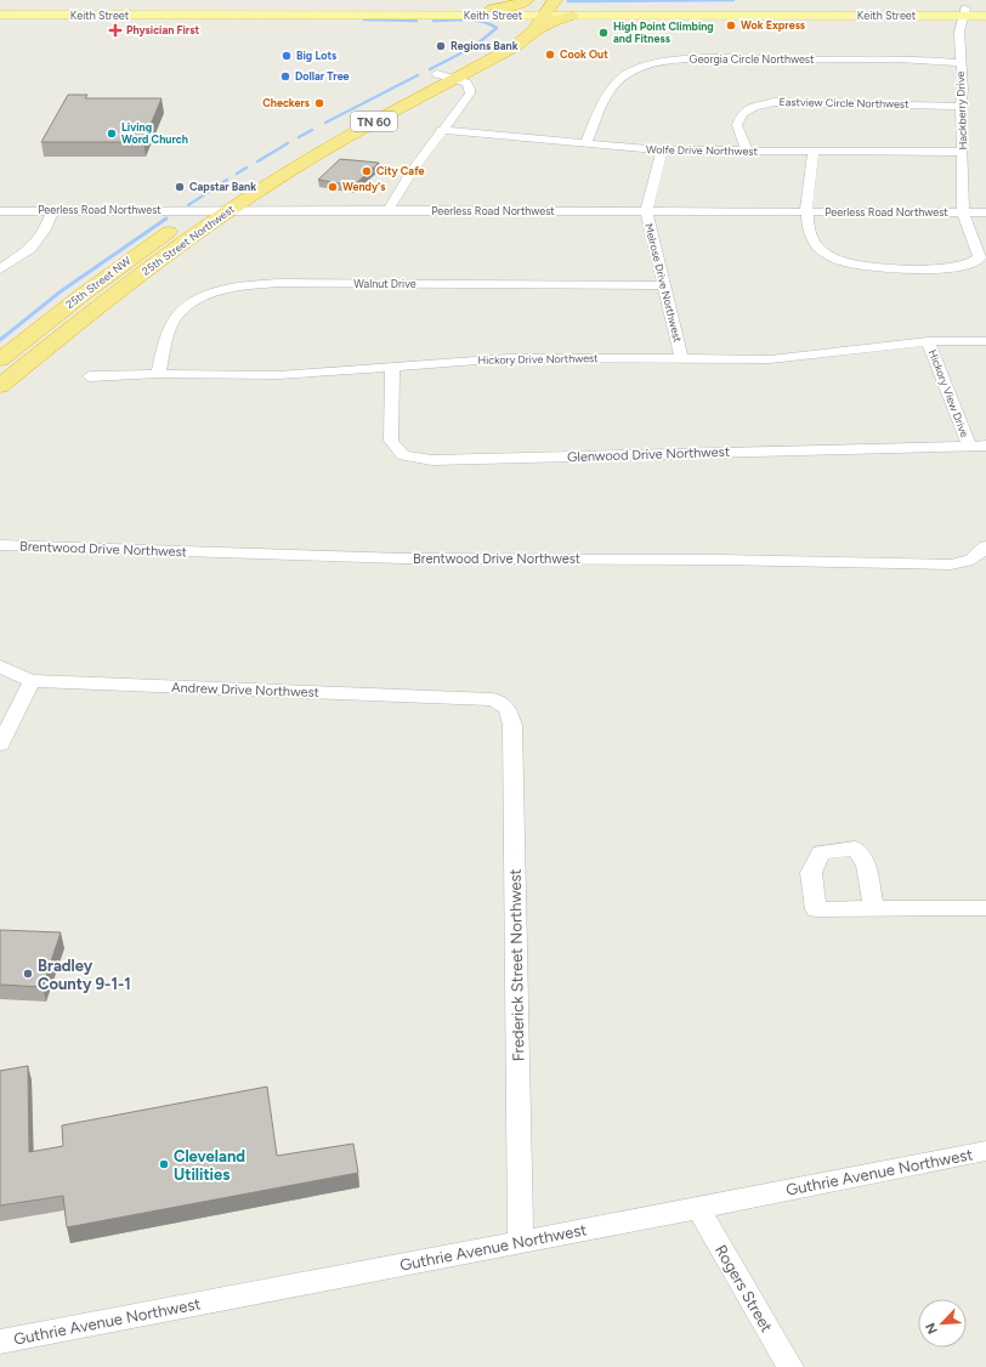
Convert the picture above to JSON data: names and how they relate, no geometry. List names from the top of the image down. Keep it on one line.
{"streets":{"highway":["TN 60","25th Street Northwest","25th Street NW"],"main road":["Keith Street"],"street":["Georgia Circle Northwest","Eastview Circle Northwest","Hackberry Drive","Wolfe Drive Northwest","Peerless Road Northwest","Melrose Drive Northwest","Walnut Drive","Hickory Drive Northwest","Hickory View Drive","Glenwood Drive Northwest","Brentwood Drive Northwest","Andrew Drive Northwest","Frederick Street Northwest","Guthrie Avenue Northwest","Rogers Street"]},"crossings":[["Keith Street","Hackberry Drive"],["Keith Street","25th Street Northwest"],["Georgia Circle Northwest","Hackberry Drive"],["Georgia Circle Northwest","Wolfe Drive Northwest"],["Eastview Circle Northwest","Hackberry Drive"],["Eastview Circle Northwest","Wolfe Drive Northwest"],["Hackberry Drive","Wolfe Drive Northwest"],["Hackberry Drive","Peerless Road Northwest"],["Wolfe Drive Northwest","Melrose Drive Northwest"],["Peerless Road Northwest","25th Street Northwest"],["Peerless Road Northwest","25th Street NW"],["Peerless Road Northwest","Melrose Drive Northwest"],["25th Street Northwest","25th Street NW"],["Melrose Drive Northwest","Walnut Drive"],["Melrose Drive Northwest","Hickory Drive Northwest"],["Walnut Drive","Hickory Drive Northwest"],["Hickory Drive Northwest","Hickory View Drive"],["Hickory Drive Northwest","Glenwood Drive Northwest"],["Hickory View Drive","Glenwood Drive Northwest"],["Andrew Drive Northwest","Frederick Street Northwest"],["Frederick Street Northwest","Guthrie Avenue Northwest"],["Guthrie Avenue Northwest","Rogers Street"]],"places":{"other":["Wok Express","High Point Climbing and Fitness","Regions Bank","Cook Out","Big Lots","Dollar Tree","Checkers","Living Word Church","City Cafe","Capstar Bank","Wendy's","Bradley County 9-1-1","Cleveland Utilities"],"health":["Physician First"]},"north":"bottom left"}
